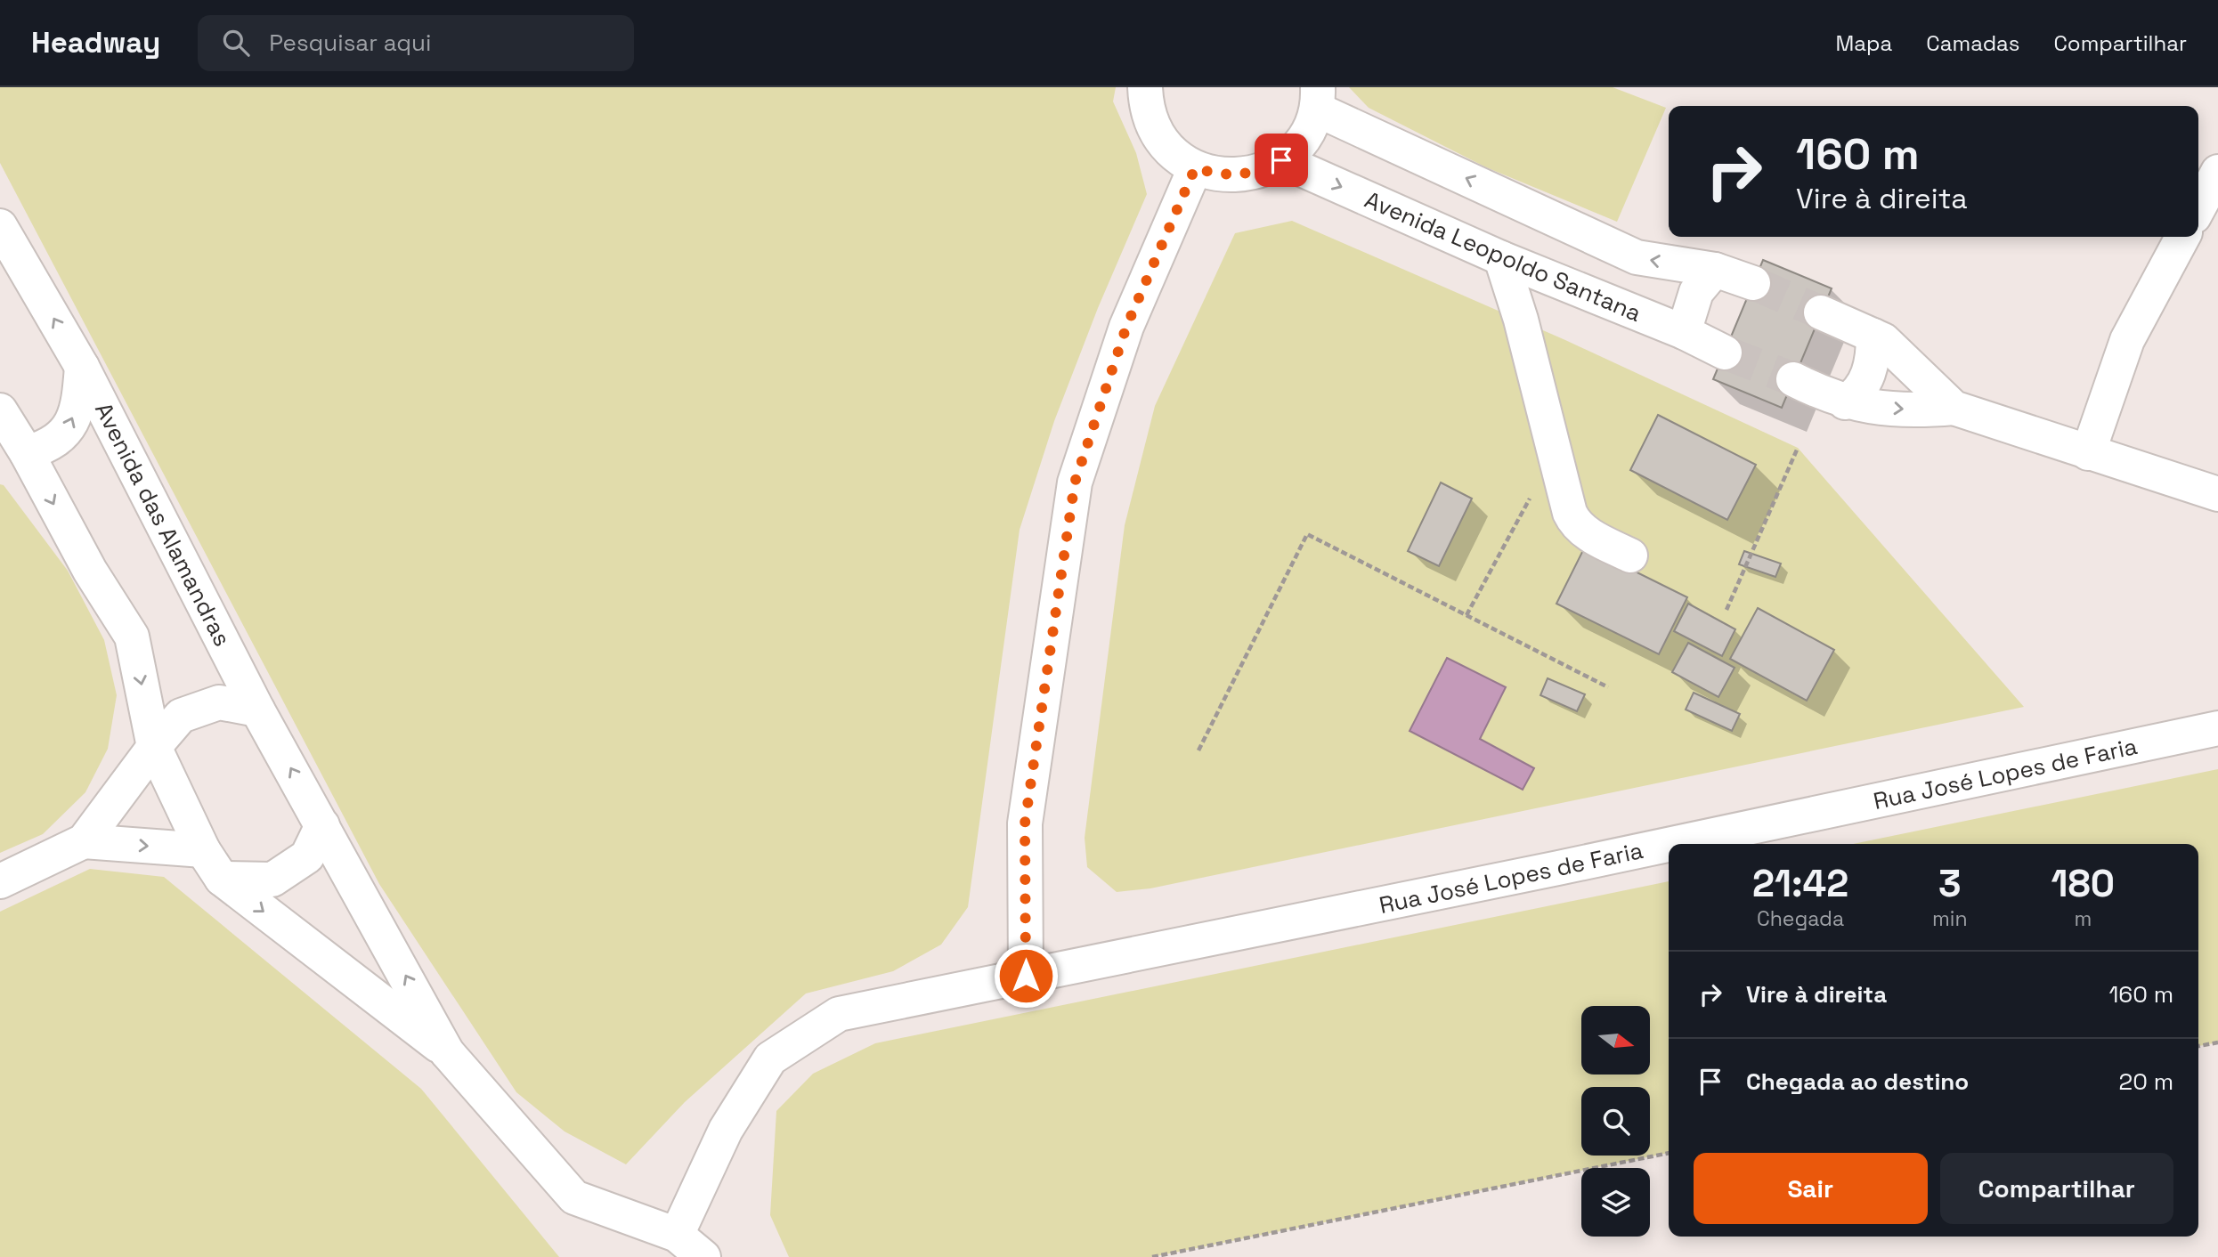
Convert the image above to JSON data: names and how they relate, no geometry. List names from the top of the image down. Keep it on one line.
{"streets":{"street":["Avenida Leopoldo Santana","Avenida das Alamandras","Rua José Lopes de Faria"]},"north":"right","page":{"header":"Headway","search":"Pesquisar aqui","nav":["Mapa","Camadas","Compartilhar"],"turn":["160 m","Vire à direita"],"eta":["21:42","Chegada","3","min","180","m"],"list":[{"name":"Vire à direita","value":"160 m"},{"name":"Chegada ao destino","value":"20 m"}],"buttons":["Sair","Compartilhar"]}}
